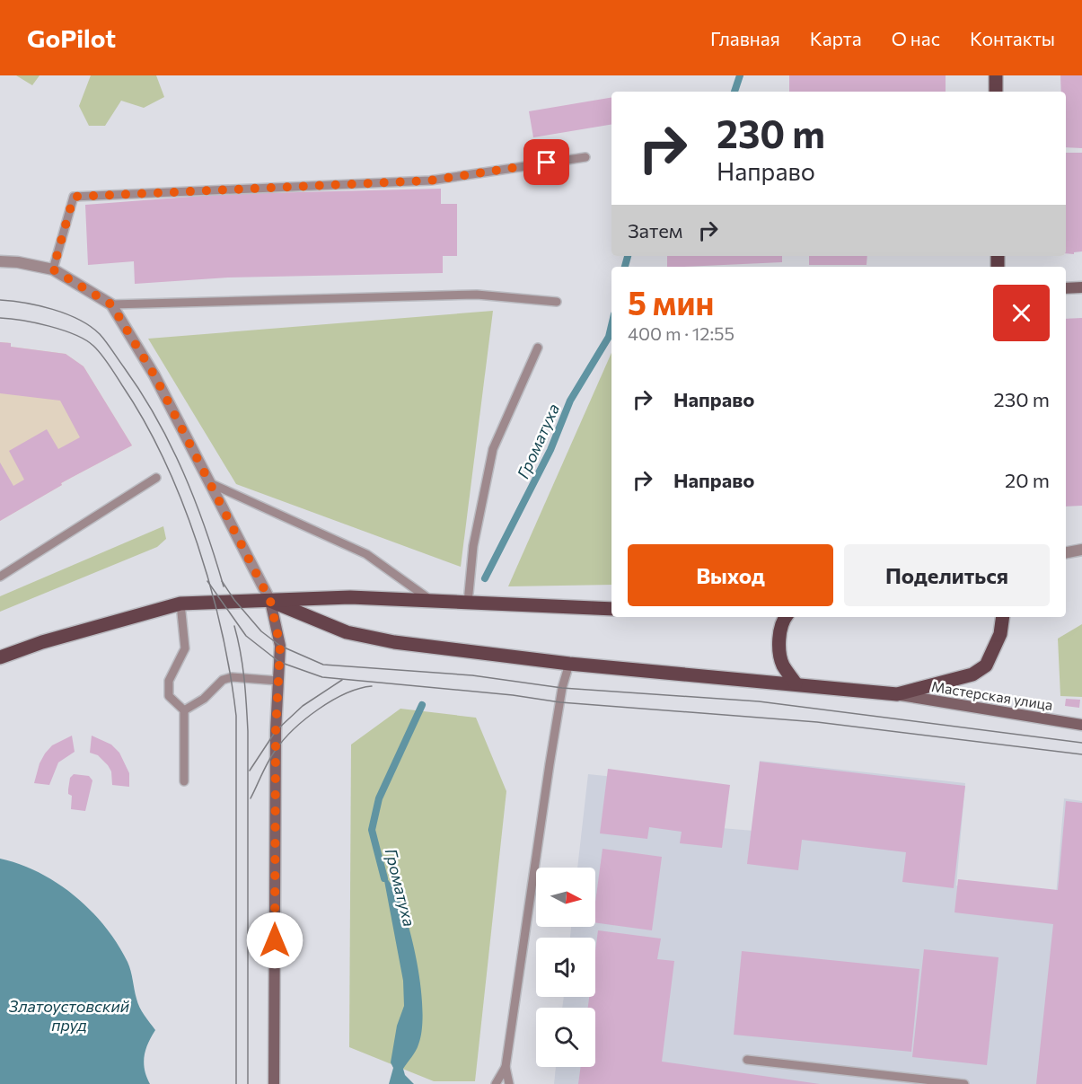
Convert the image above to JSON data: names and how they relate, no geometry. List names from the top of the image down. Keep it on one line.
{"streets":{"main road":["Мастерская улица"]},"water":["Громатуха","Златоустовский пруд"],"north":"right","page":{"header":"GoPilot","nav":["Главная","Карта","О нас","Контакты"],"turn":["230 m","Направо"],"then":"Затем","heading":["5 мин","400 m · 12:55"],"list":[{"name":"Направо","value":"230 m"},{"name":"Направо","value":"20 m"}],"buttons":["Выход","Поделиться"]}}
